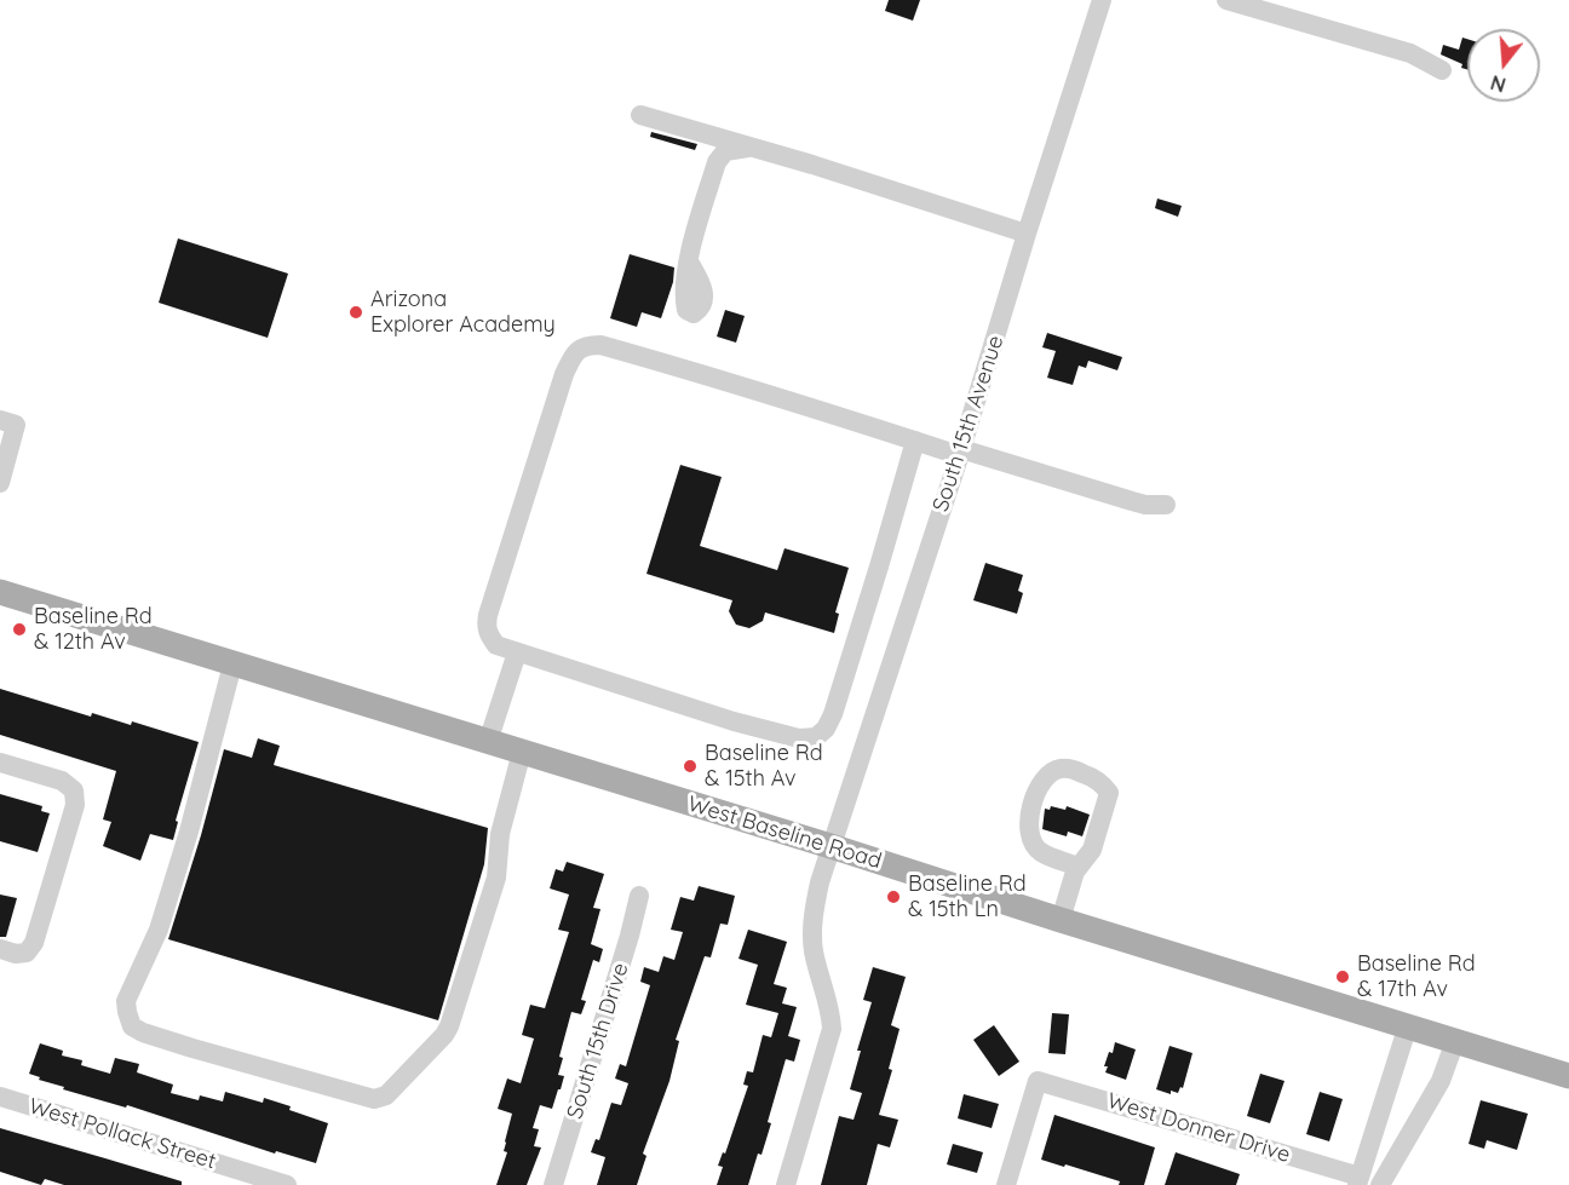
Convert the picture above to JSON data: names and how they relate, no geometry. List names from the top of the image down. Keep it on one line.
{"streets":{"main road":["West Baseline Road"],"street":["South 15th Avenue","South 15th Drive","West Donner Drive","West Pollack Street"]},"crossings":[["South 15th Avenue","West Baseline Road"]],"places":["Arizona Explorer Academy","Baseline Rd & 12th Av","Baseline Rd & 15th Av","Baseline Rd & 15th Ln","Baseline Rd & 17th Av"],"north":"bottom"}
